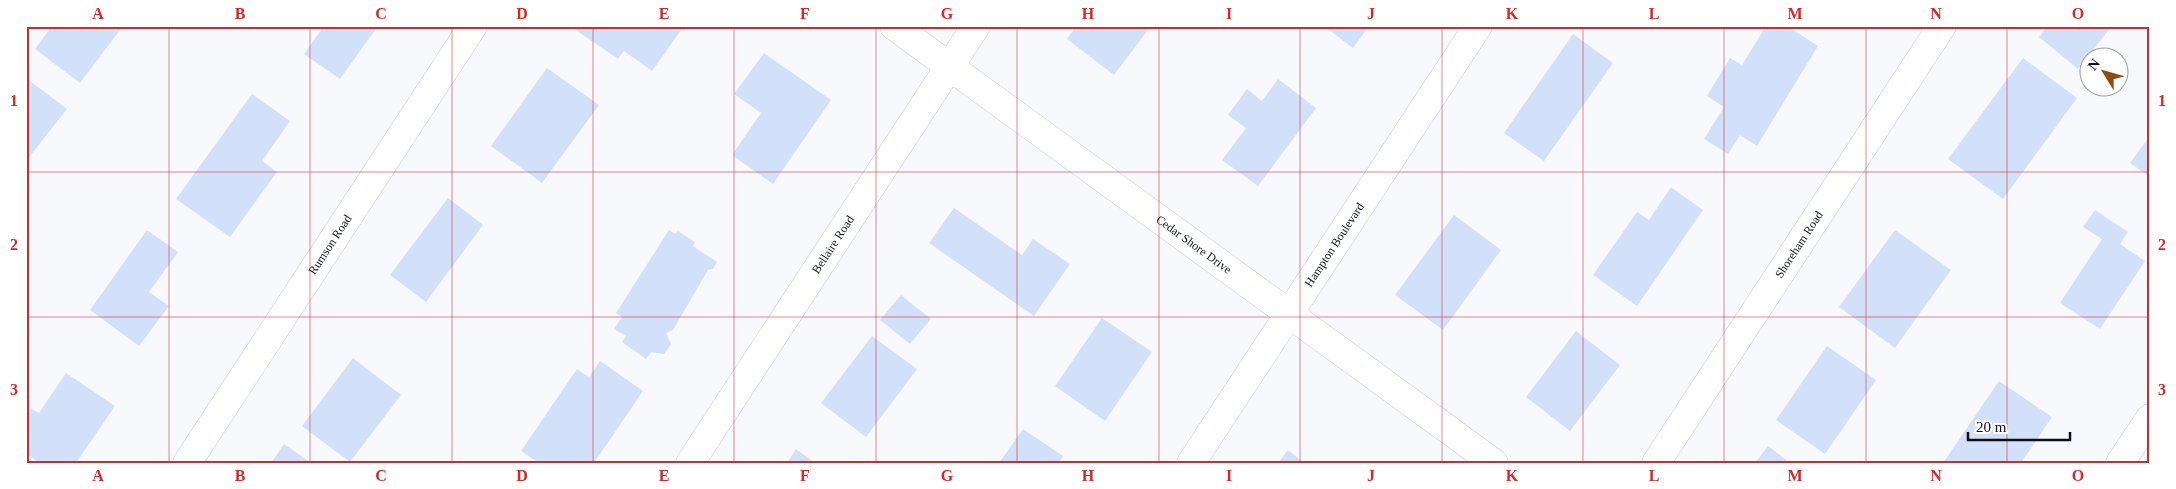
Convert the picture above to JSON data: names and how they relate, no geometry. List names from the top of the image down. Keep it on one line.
{"streets":{"street":["Rumson Road","Shoreham Road","Bellaire Road","Cedar Shore Drive","Hampton Boulevard"]},"crossings":[["Bellaire Road","Cedar Shore Drive"],["Cedar Shore Drive","Hampton Boulevard"]],"scale_bar":"20 m","north":"top left","grid":{"columns":["A","B","C","D","E","F","G","H","I","J","K","L","M","N","O"],"rows":["1","2","3"]}}
